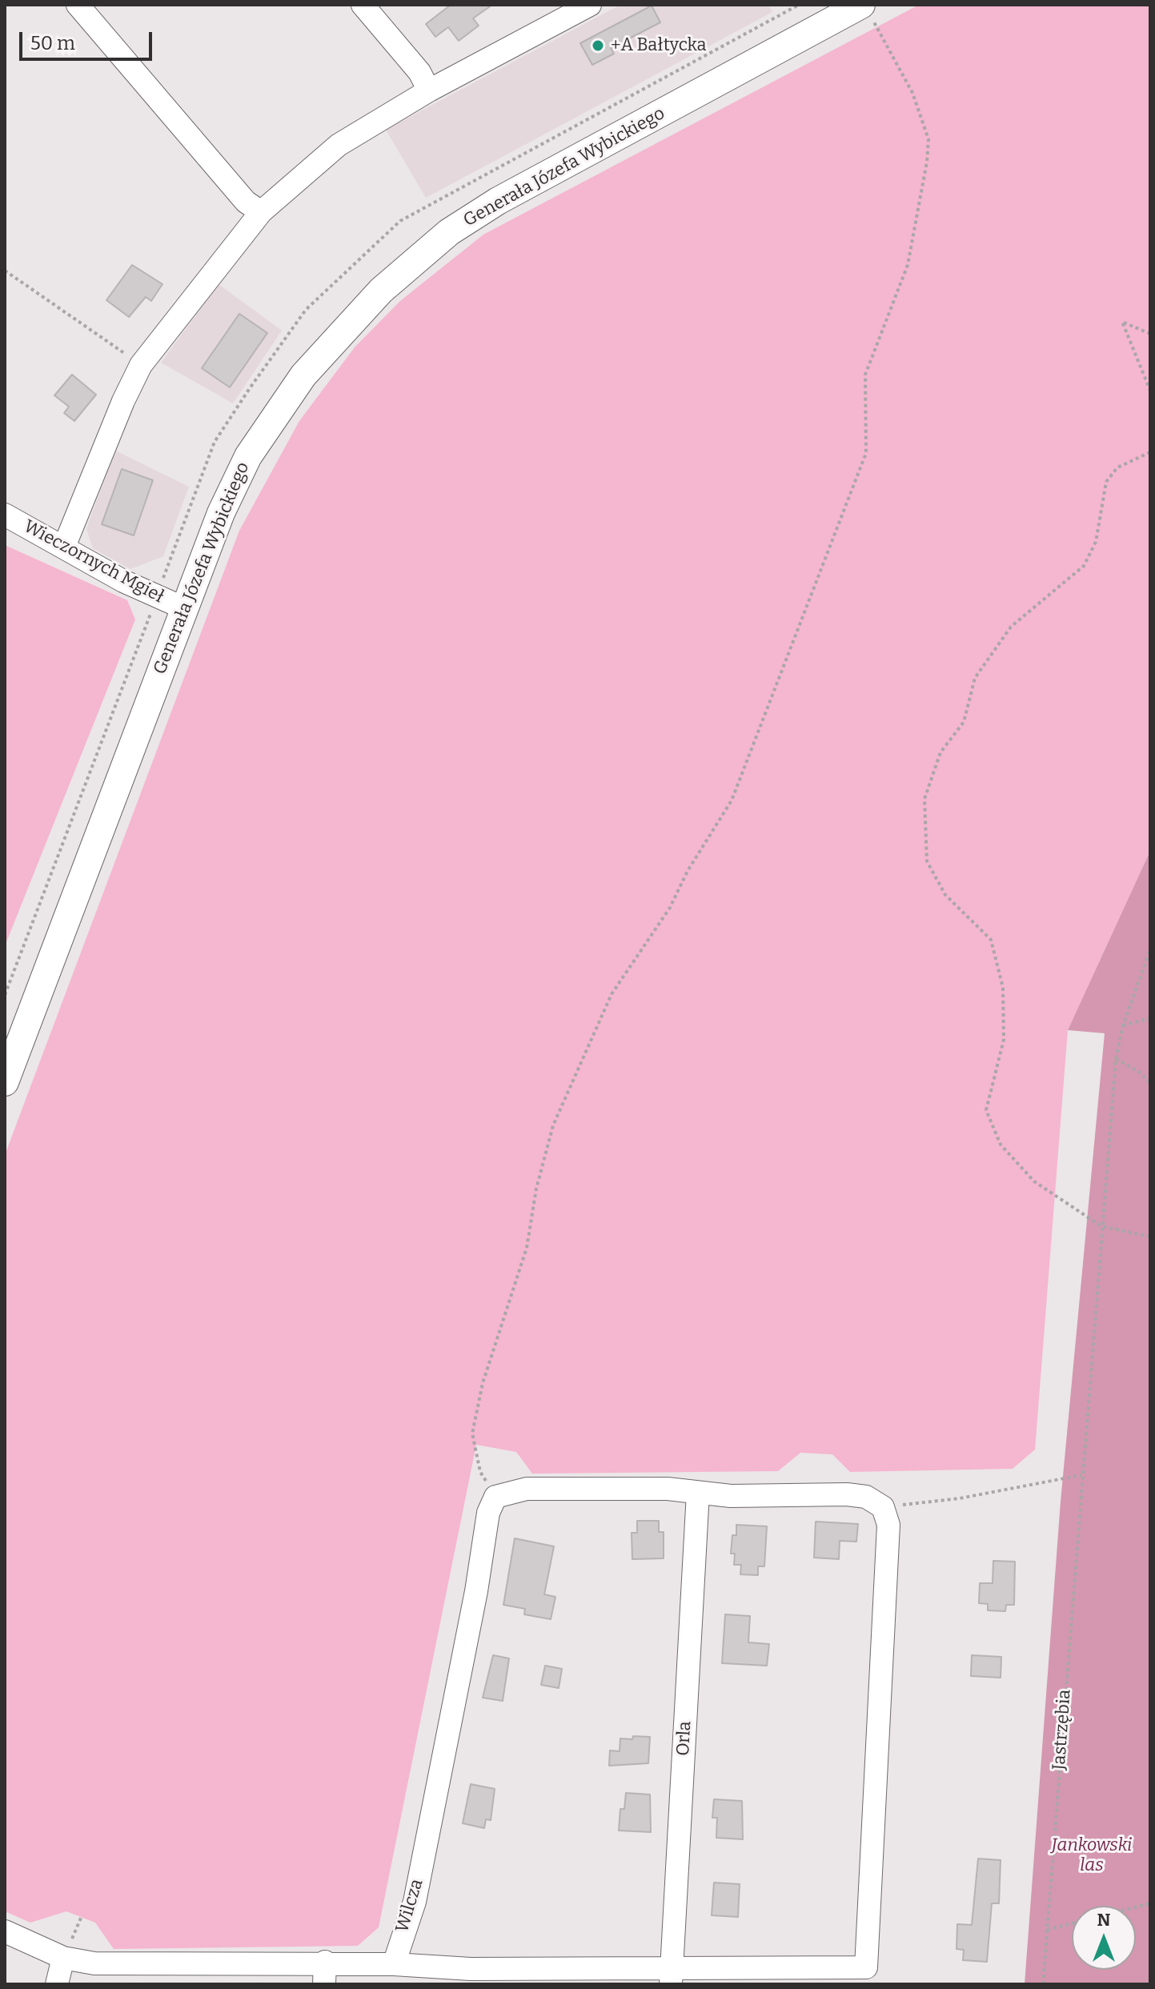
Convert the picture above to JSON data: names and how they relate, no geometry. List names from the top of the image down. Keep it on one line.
{"streets":{"main road":["Generała Józefa Wybickiego"],"street":["Wieczornych Mgieł","Orla","Wilcza"],"path":["Jastrzębia"]},"crossings":[["Generała Józefa Wybickiego","Wieczornych Mgieł"]],"parks":["Jankowski las"],"places":["+A Bałtycka"],"scale_bar":"50 m","north":"top"}
